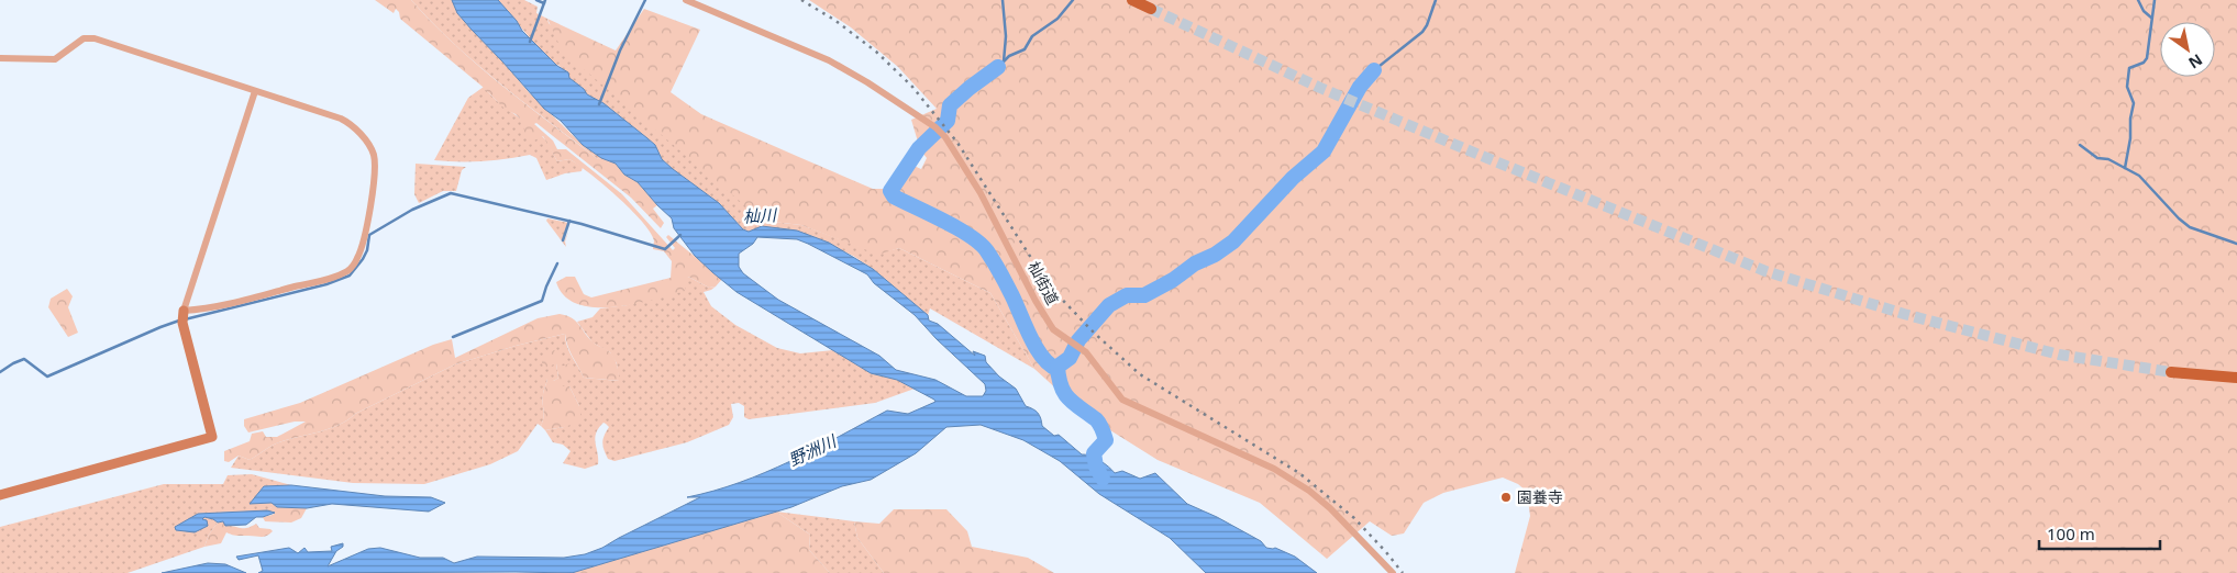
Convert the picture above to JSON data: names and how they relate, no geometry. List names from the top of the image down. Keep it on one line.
{"streets":{"street":["杣街道"]},"water":["杣川","野洲川"],"places":["園養寺"],"scale_bar":"100 m","north":"bottom right"}
